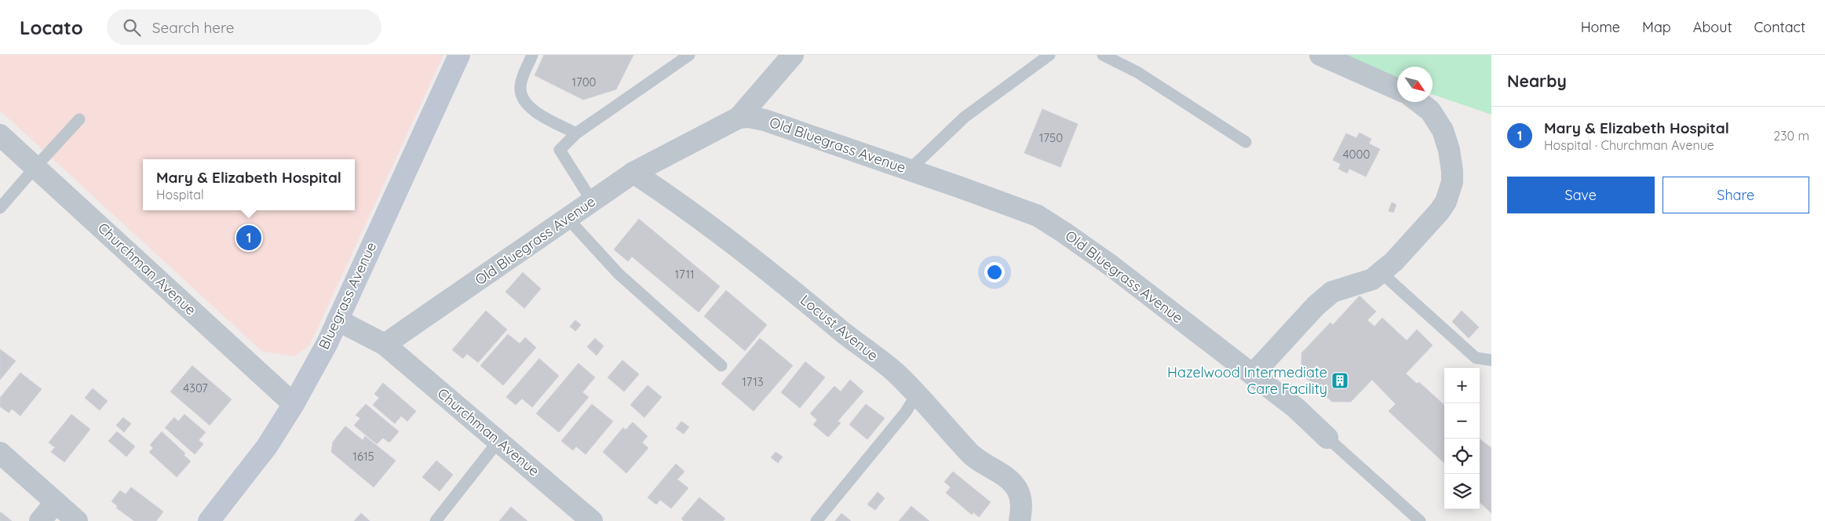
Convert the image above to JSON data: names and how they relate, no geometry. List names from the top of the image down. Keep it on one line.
{"streets":{"street":["Old Bluegrass Avenue","Churchman Avenue","Bluegrass Avenue","Locust Avenue"]},"crossings":[["Old Bluegrass Avenue","Churchman Avenue"],["Old Bluegrass Avenue","Locust Avenue"],["Churchman Avenue","Bluegrass Avenue"]],"places":{"building":["Hazelwood Intermediate Care Facility"]},"house_numbers":["1700","1750","4000","1711","1713","4307","1615"],"north":"bottom right","page":{"header":"Locato","search":"Search here","nav":["Home","Map","About","Contact"],"heading":"Nearby","list":[{"mark":"1","name":"Mary & Elizabeth Hospital","note":"Hospital · Churchman Avenue","value":"230 m"}],"popup":["Mary & Elizabeth Hospital","Hospital"],"buttons":["Save","Share"],"pins":"1","map_buttons":["+","−"]}}
